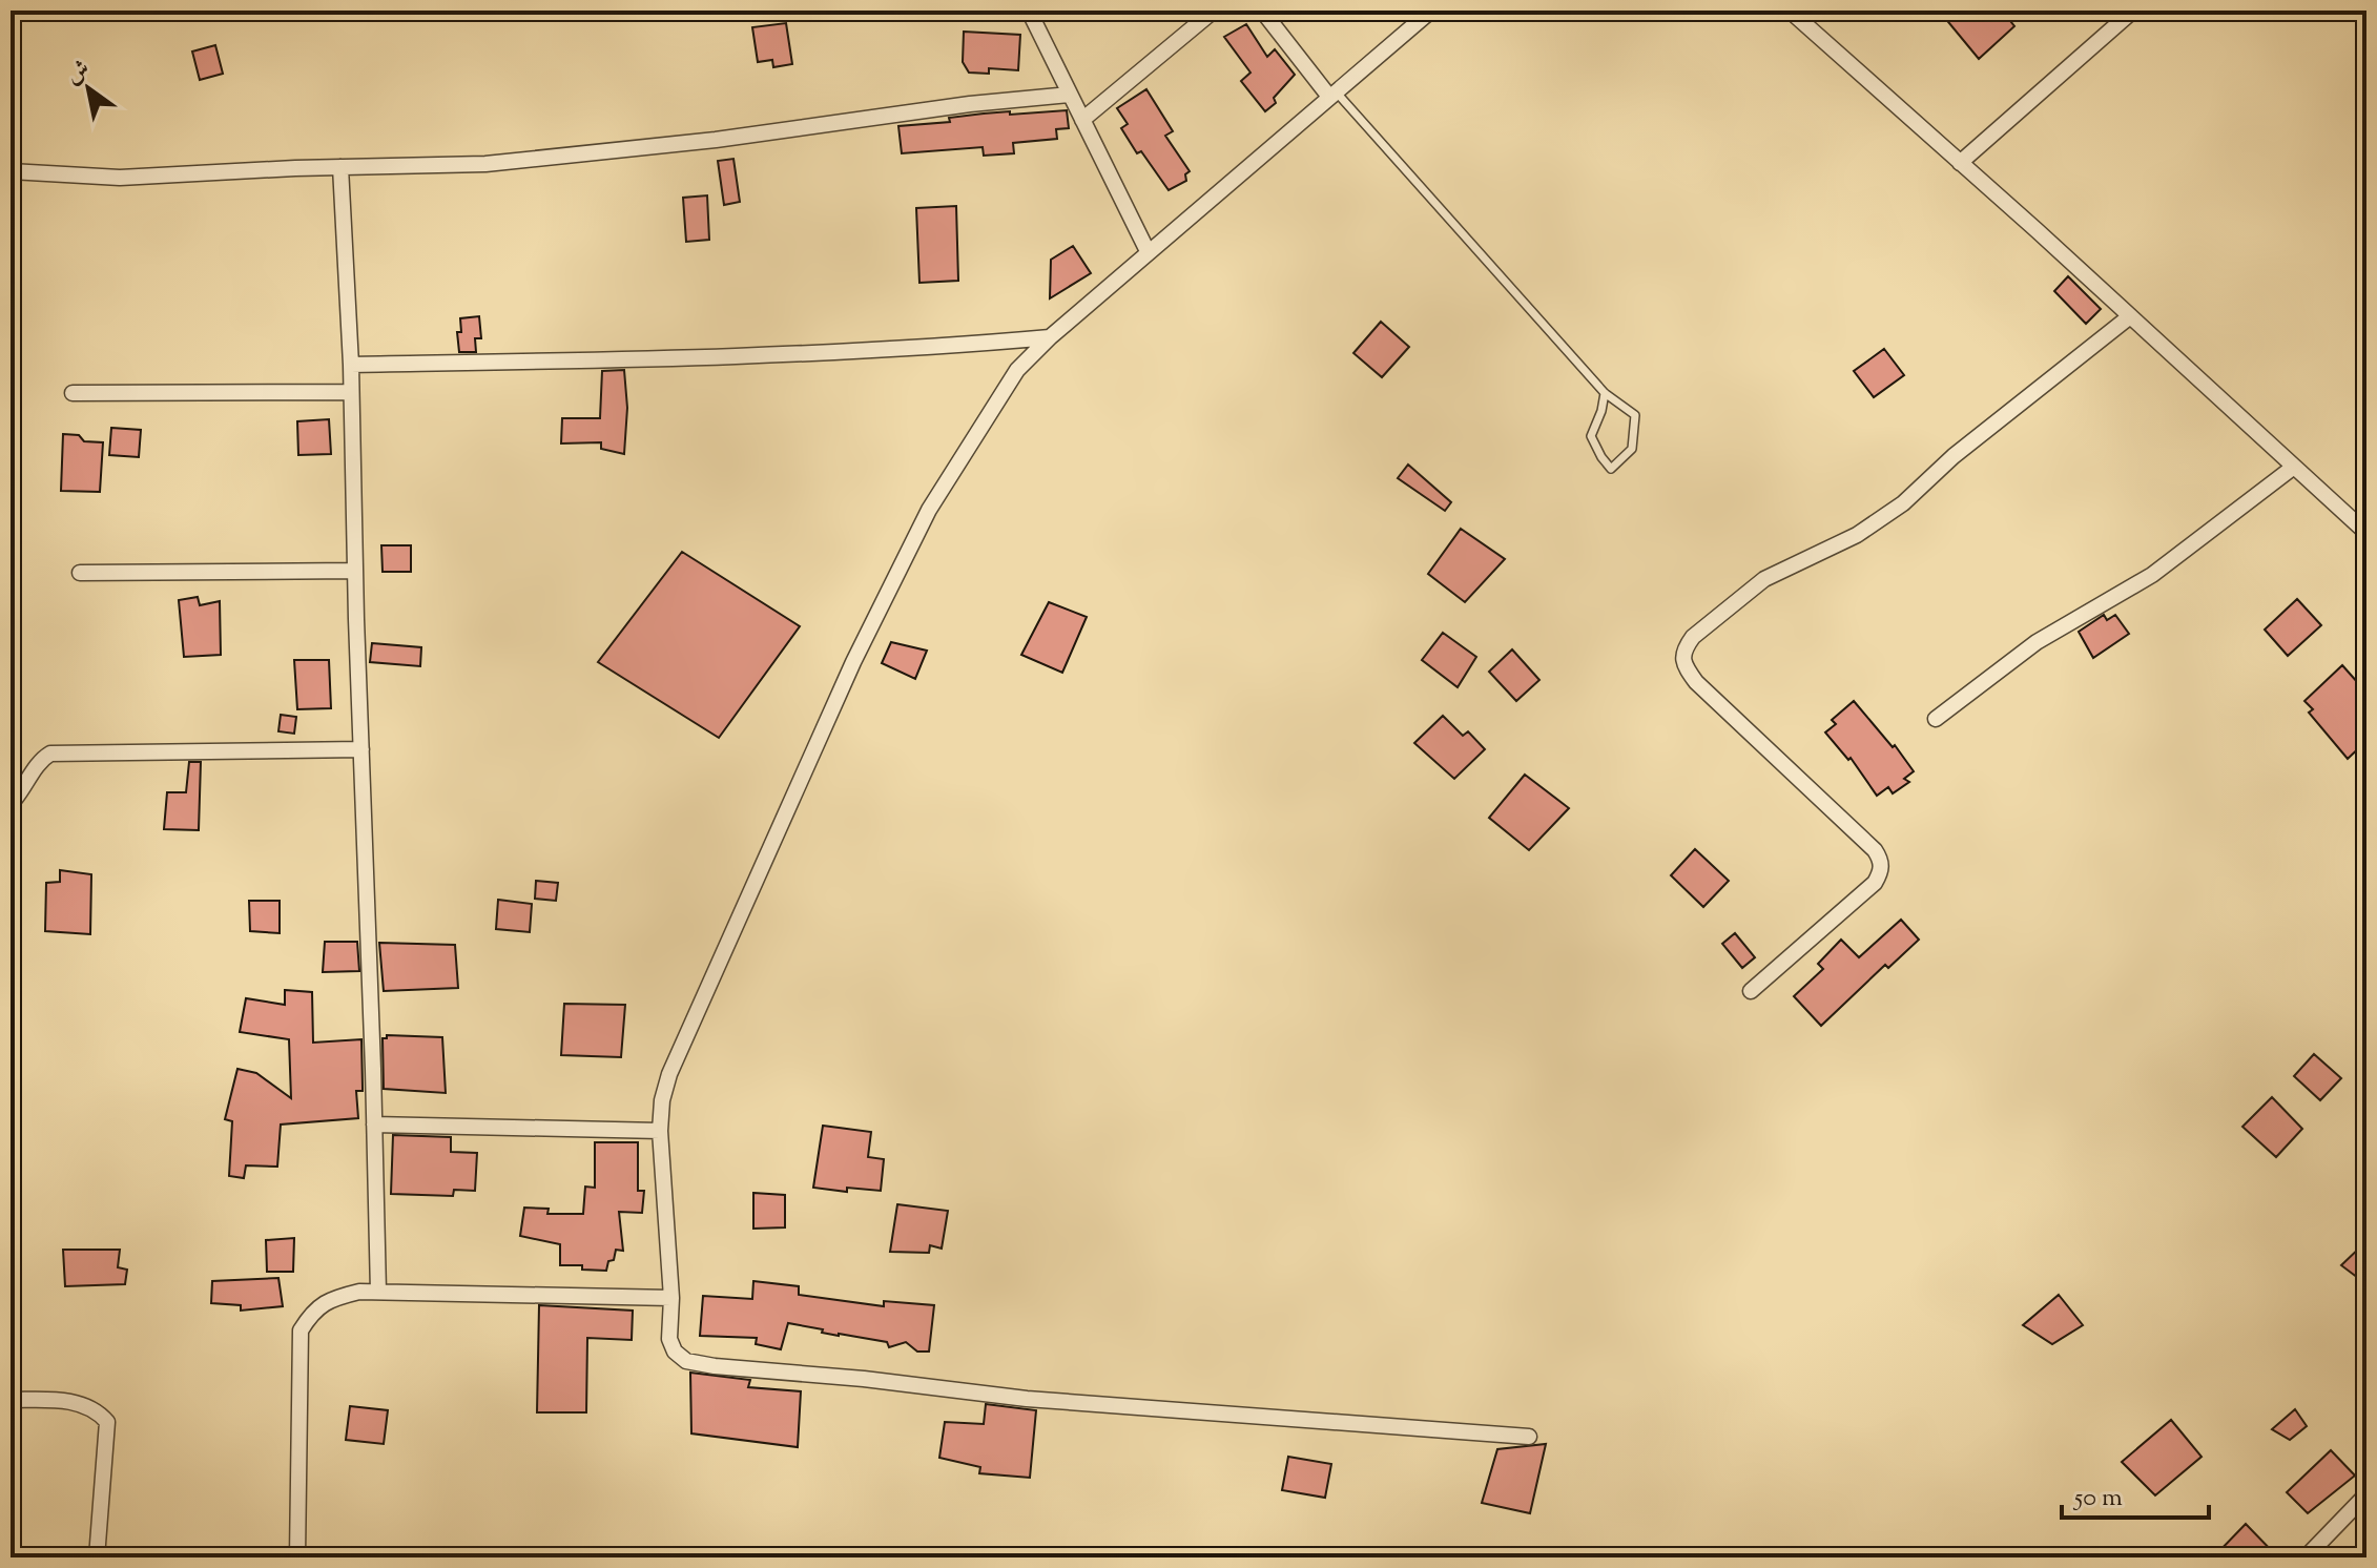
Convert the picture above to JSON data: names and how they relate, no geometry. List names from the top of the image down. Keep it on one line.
{"scale_bar":"50 m","north":"top left"}
